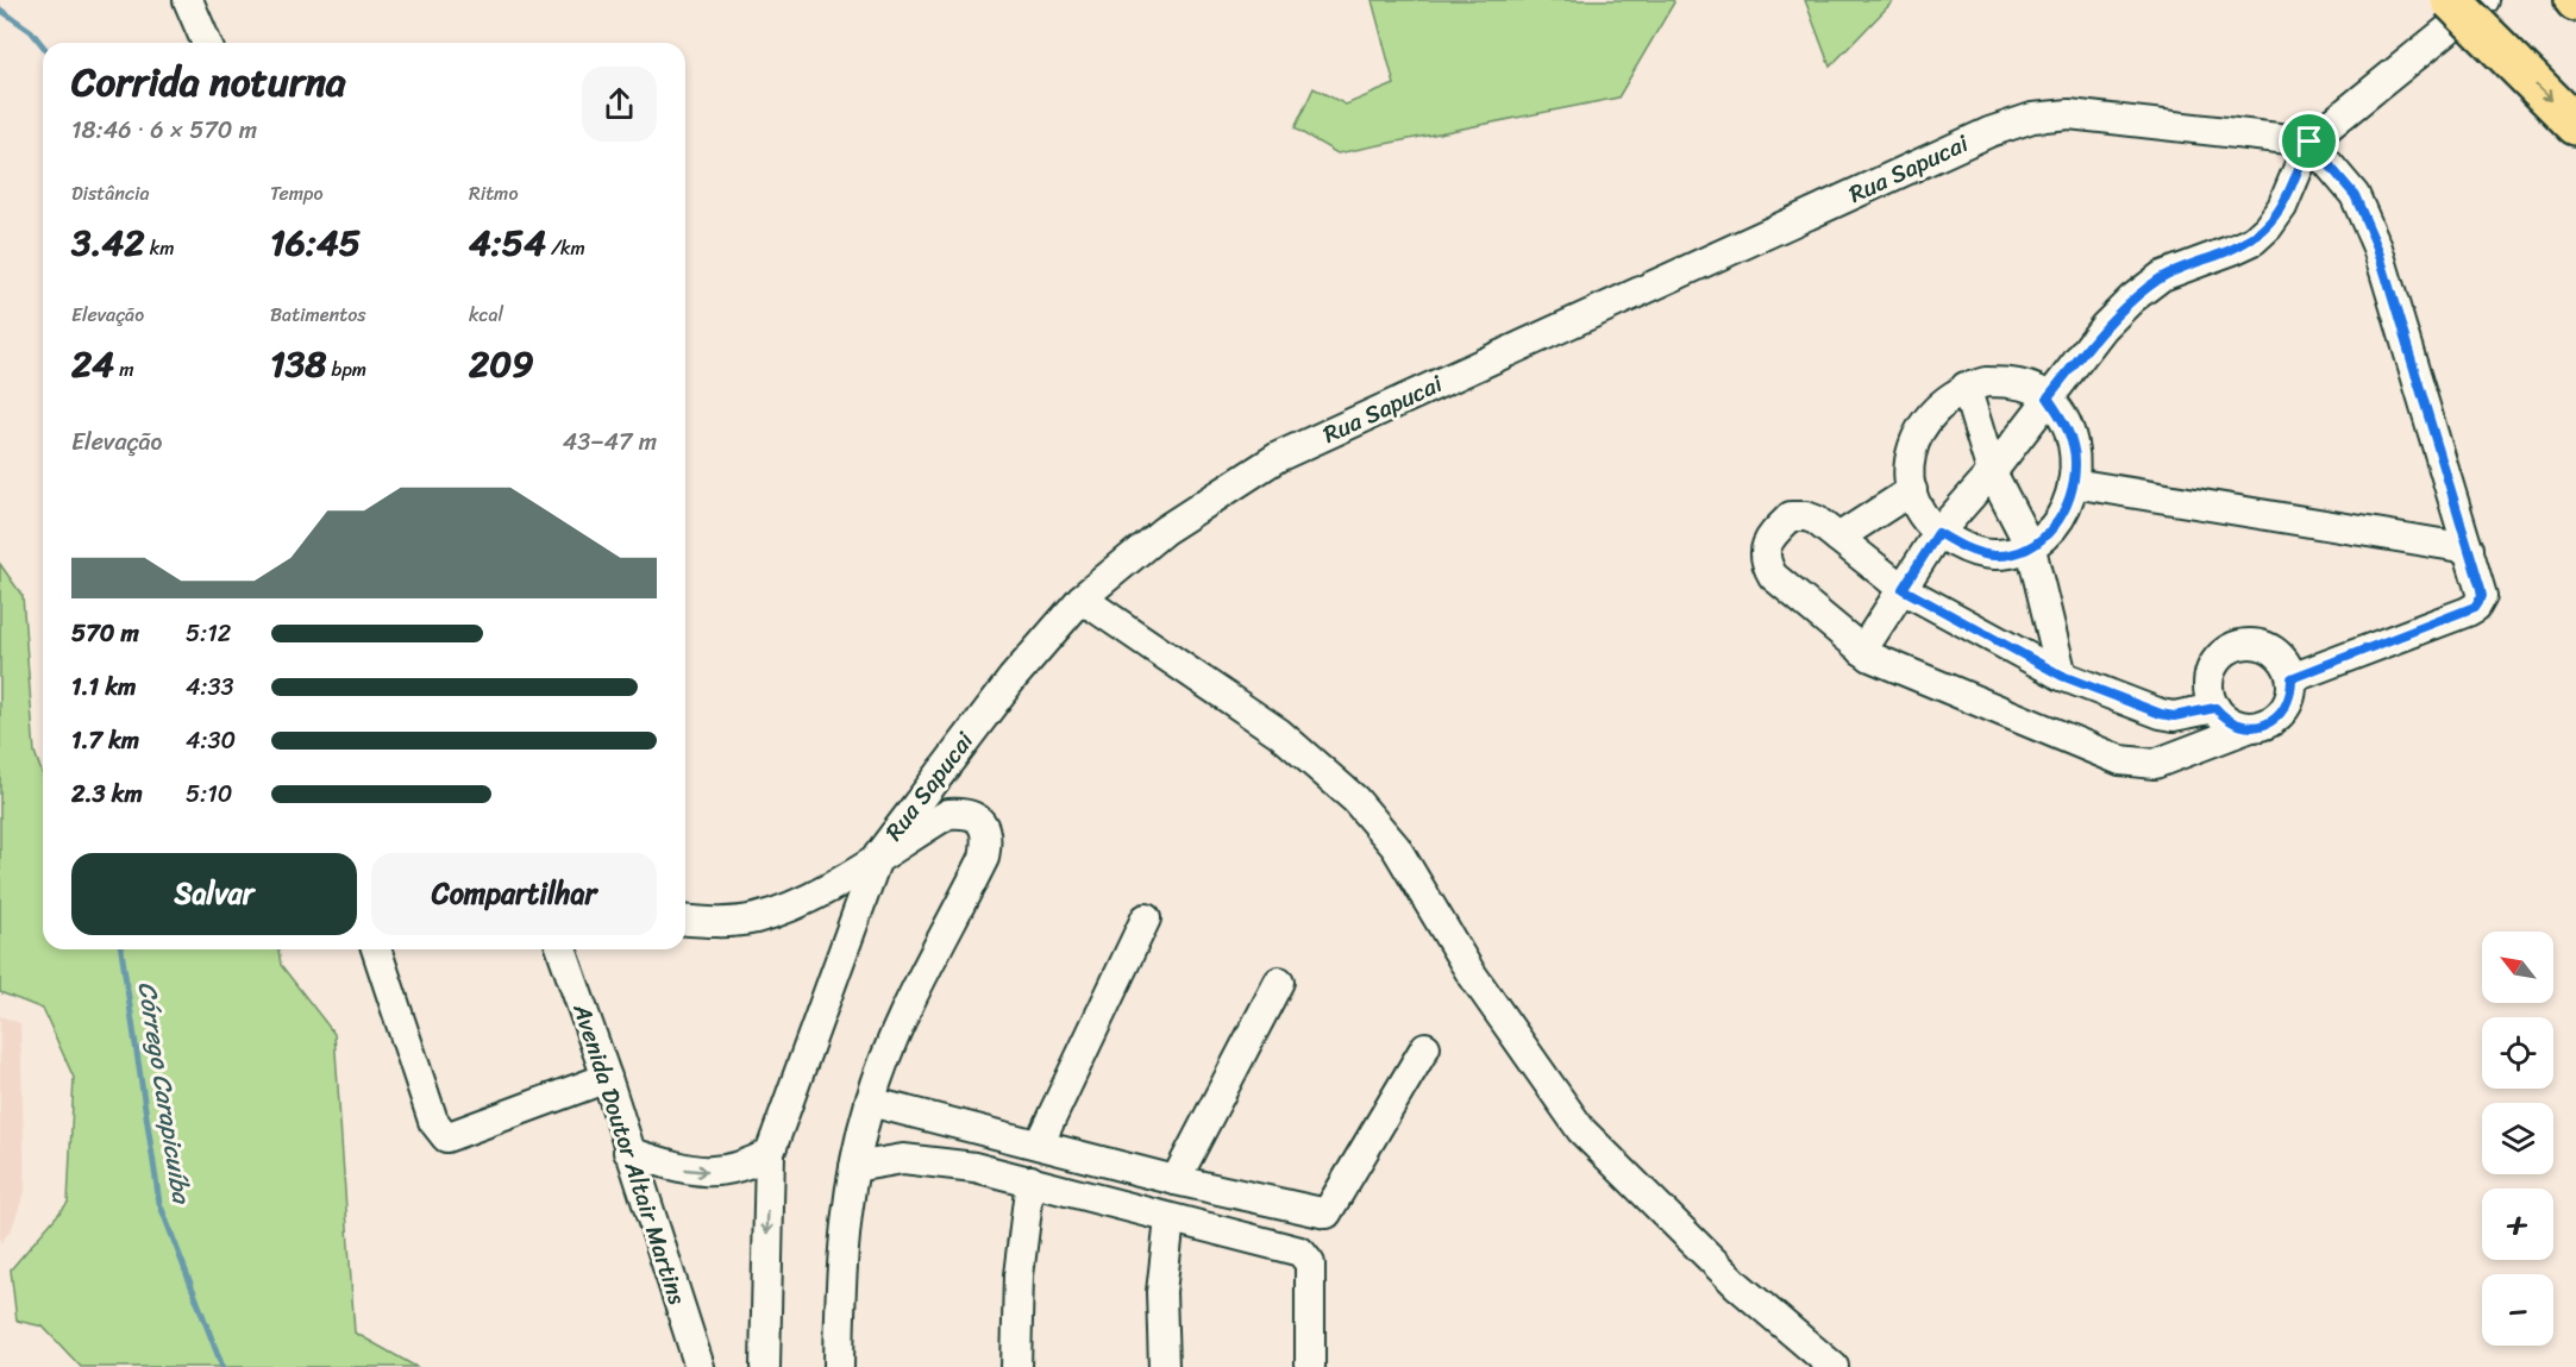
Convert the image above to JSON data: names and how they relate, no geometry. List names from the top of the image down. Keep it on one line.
{"streets":{"street":["Rua Sapucai","Avenida Doutor Altair Martins"]},"water":["Córrego Carapicuíba"],"north":"top left","page":{"heading":["Corrida noturna","18:46 · 6 × 570 m"],"stats":[["Distância","3.42 km"],["Tempo","16:45"],["Ritmo","4:54 /km"],["Elevação","24 m"],["Batimentos","138 bpm"],["kcal","209"]],"chart":["Elevação","43–47 m"],"list":[{"name":"570 m","note":"5:12"},{"name":"1.1 km","note":"4:33"},{"name":"1.7 km","note":"4:30"},{"name":"2.3 km","note":"5:10"}],"buttons":["Salvar","Compartilhar"],"map_buttons":["+","−"]}}
